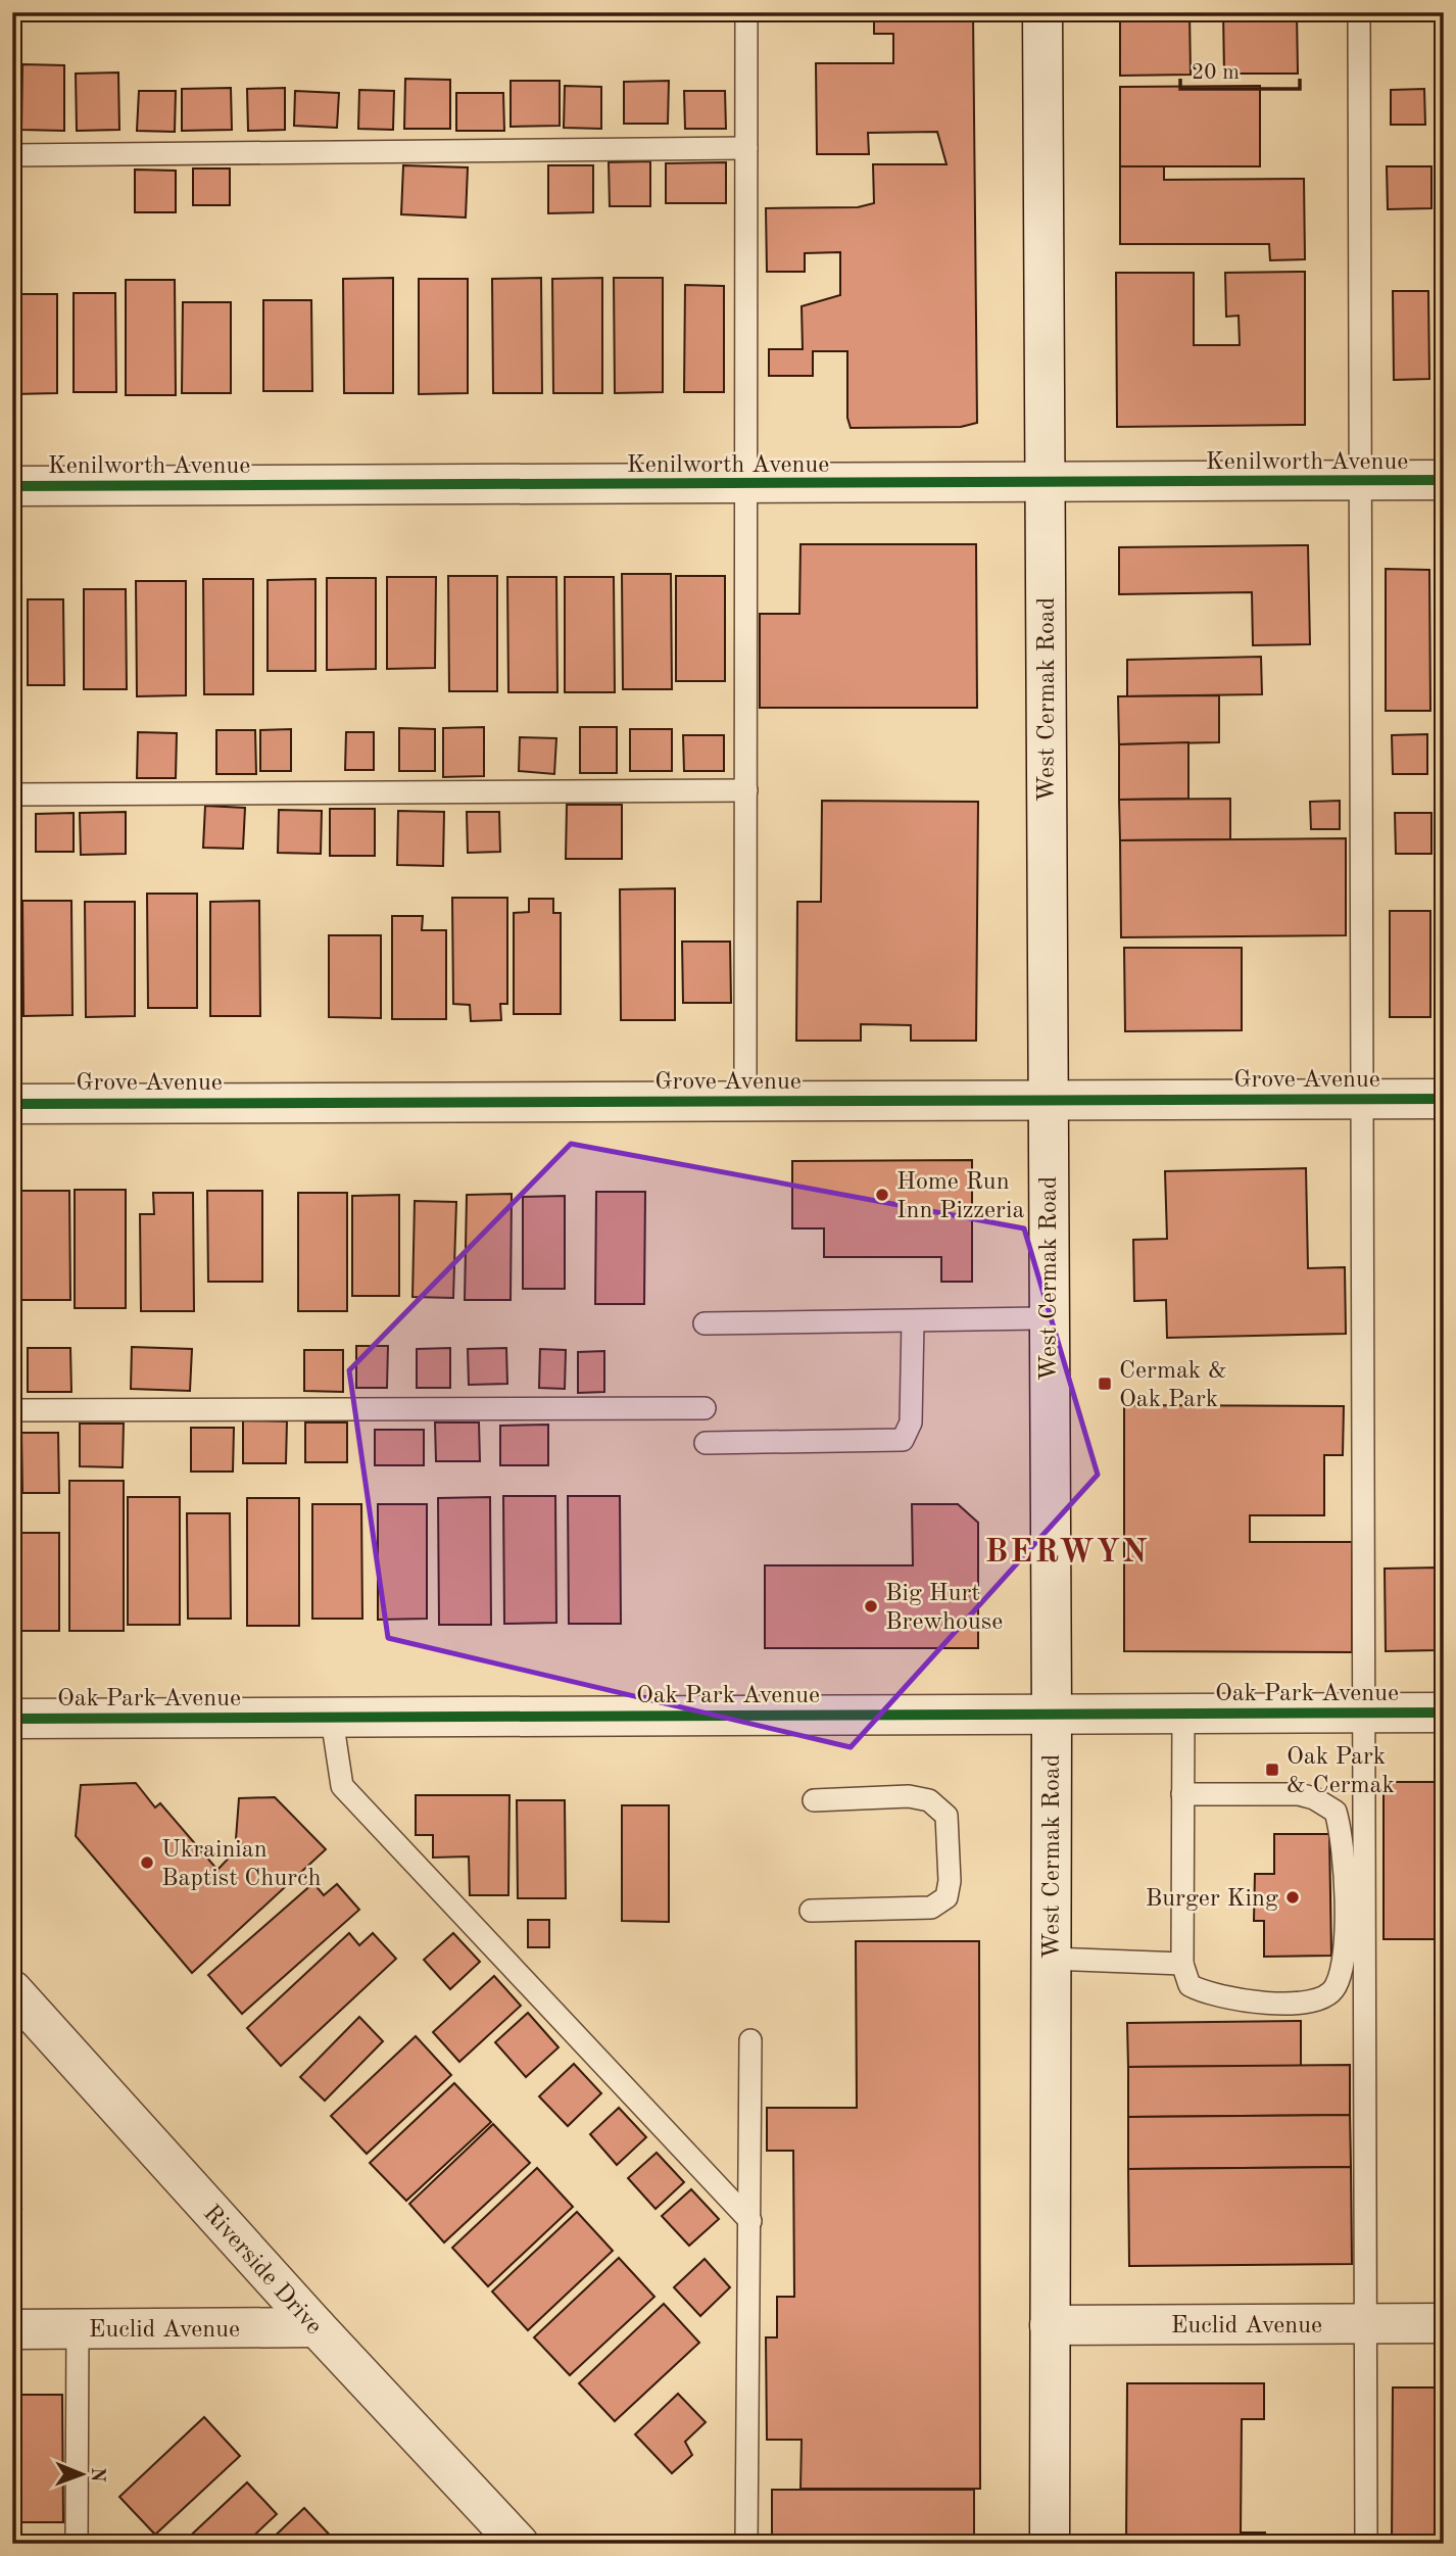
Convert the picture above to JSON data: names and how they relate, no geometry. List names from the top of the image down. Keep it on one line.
{"streets":{"street":["Kenilworth Avenue","West Cermak Road","Grove Avenue","Oak Park Avenue","Riverside Drive","Euclid Avenue"]},"crossings":[["Kenilworth Avenue","West Cermak Road"],["West Cermak Road","Grove Avenue"],["West Cermak Road","Oak Park Avenue"],["West Cermak Road","Euclid Avenue"],["Riverside Drive","Euclid Avenue"]],"districts":["BERWYN"],"places":{"other":["Home Run Inn Pizzeria","Big Hurt Brewhouse","Ukrainian Baptist Church","Burger King"],"transit":["Cermak & Oak Park","Oak Park & Cermak"]},"scale_bar":"20 m","north":"right"}
